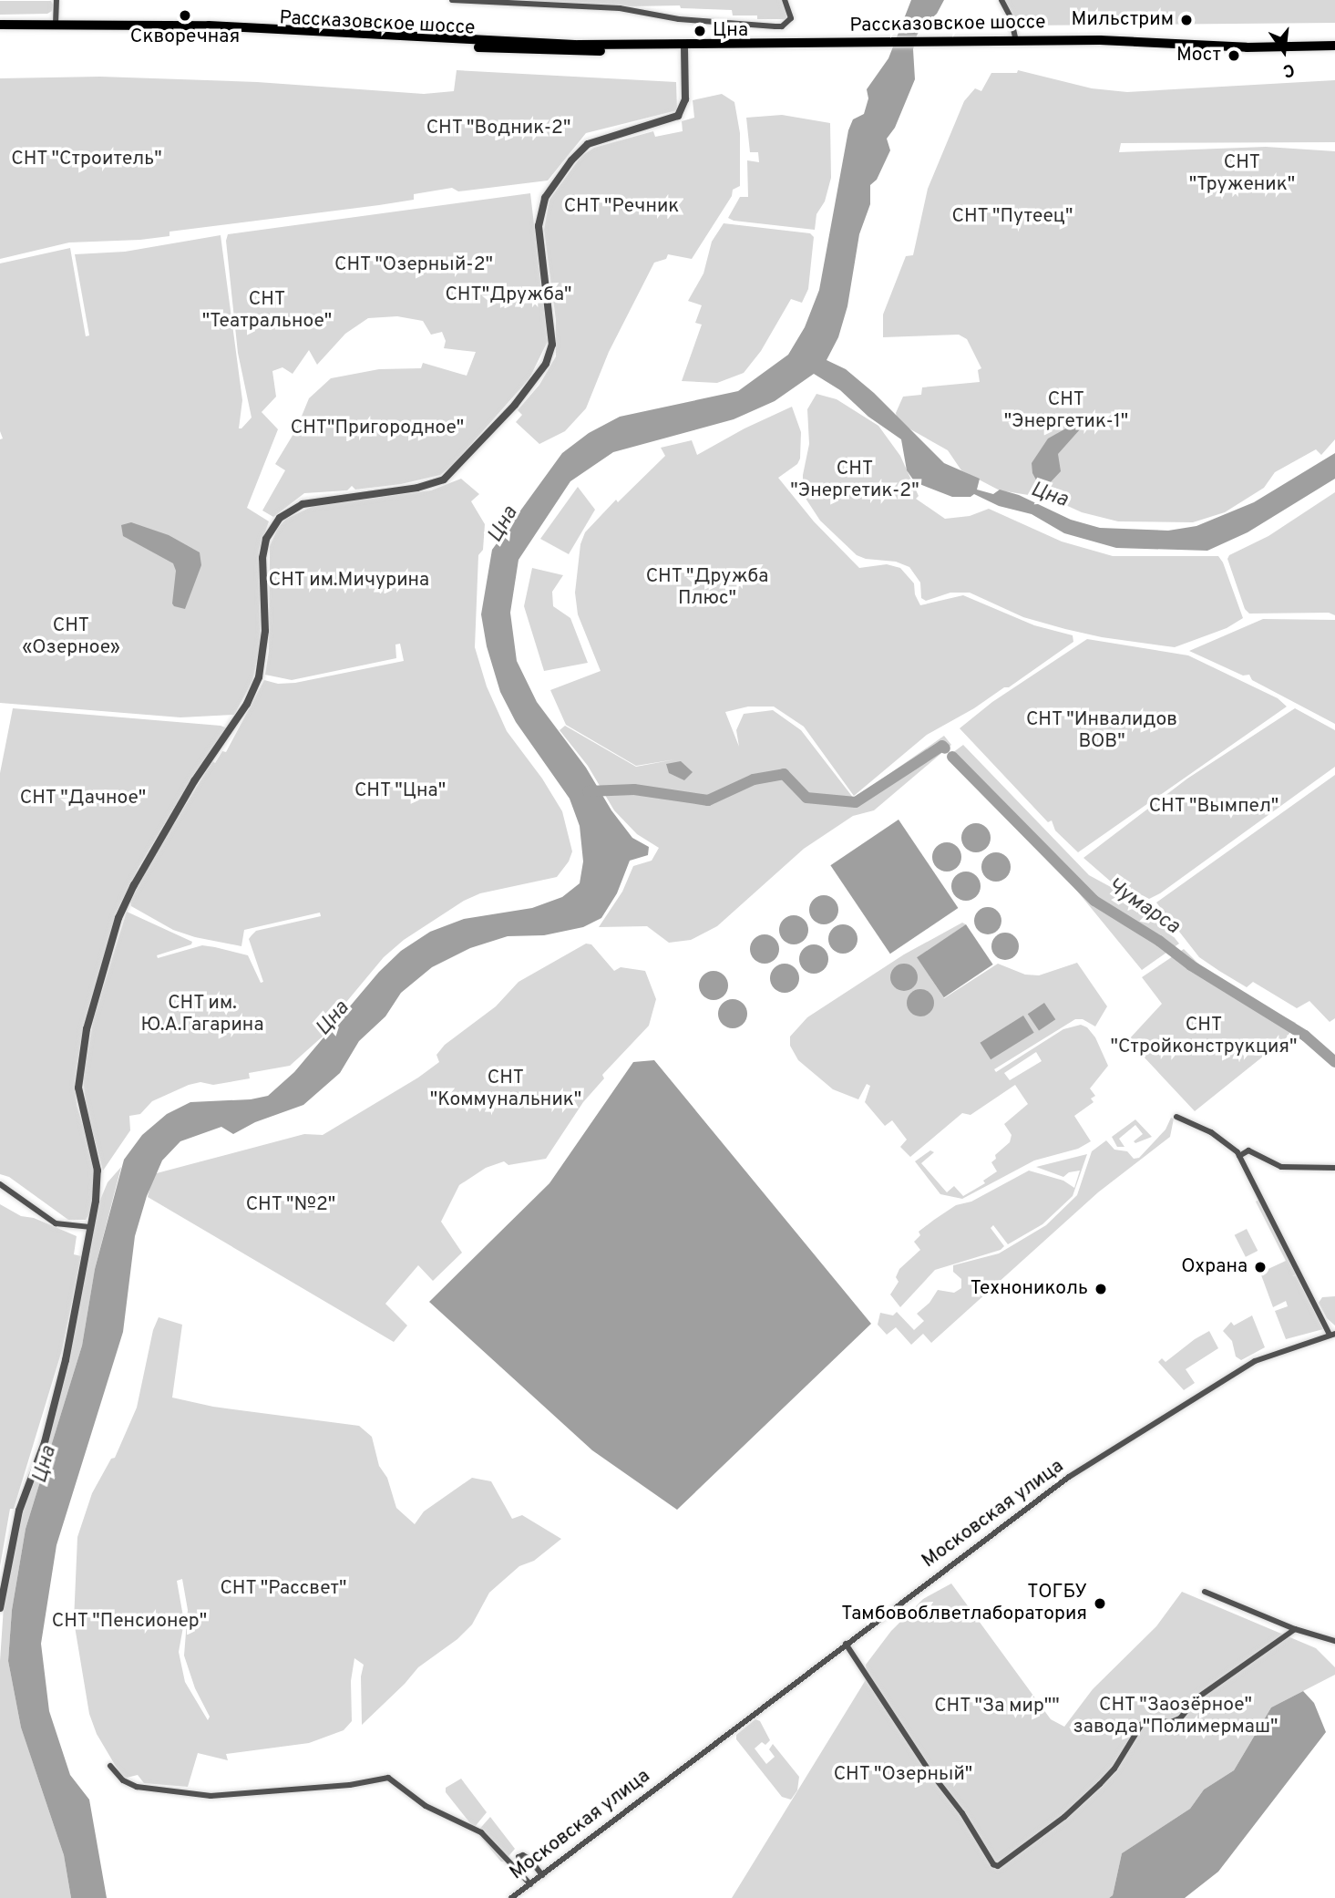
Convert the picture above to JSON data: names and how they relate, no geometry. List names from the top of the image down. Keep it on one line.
{"streets":{"main road":["Рассказовское шоссе"],"street":["Московская улица"]},"water":["Цна","Чумарса"],"parks":["СНТ \"Водник-2\"","СНТ \"Строитель\"","СНТ \"Труженик\"","СНТ \"Речник","СНТ \"Путеец\"","СНТ \"Озерный-2\"","СНТ\"Дружба\"","СНТ \"Театральное\"","СНТ \"Энергетик-1\"","СНТ\"Пригородное\"","СНТ \"Энергетик-2\"","СНТ \"Дружба Плюс\"","СНТ им.Мичурина","СНТ «Озерное»","СНТ \"Инвалидов ВОВ\"","СНТ \"Цна\"","СНТ \"Дачное\"","СНТ \"Вымпел\"","СНТ им. Ю.А.Гагарина","СНТ \"Стройконструкция\"","СНТ \"Коммунальник\"","СНТ \"№2\"","СНТ \"Рассвет\"","СНТ \"Пенсионер\"","СНТ \"Заозёрное\" завода \"Полимермаш\"","СНТ \"За мир\"\"","СНТ \"Озерный\""],"places":["Скворечная","Мильстрим","Цна","Мост","Охрана","Технониколь","ТОГБУ Тамбовоблветлаборатория"],"north":"bottom"}
